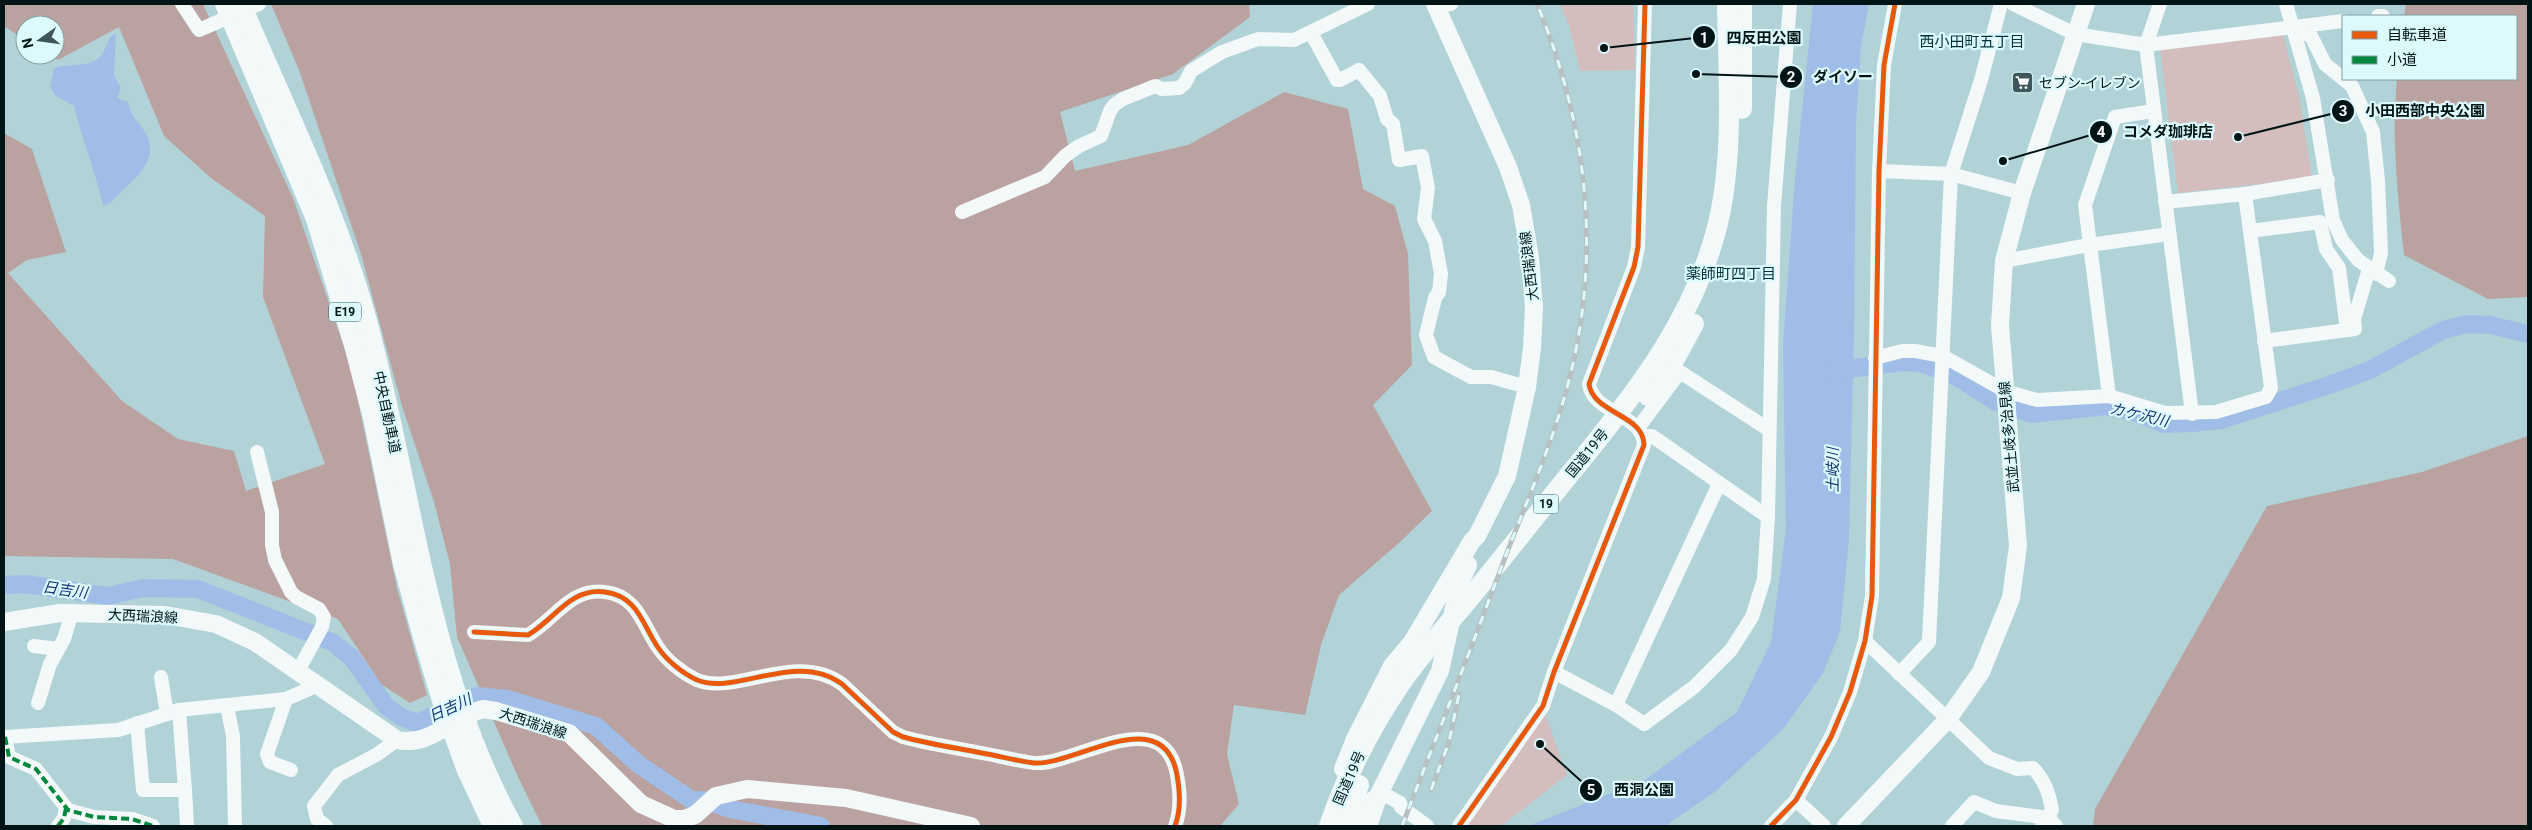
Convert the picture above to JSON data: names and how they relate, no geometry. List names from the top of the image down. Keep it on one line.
{"streets":{"highway":["E19","中央自動車道","国道19号","19"],"main road":["大西瑞浪線","武並土岐多治見線"]},"districts":["西小田町五丁目","薬師町四丁目"],"water":["カケ沢川","土岐川","日吉川"],"places":{"other":["四反田公園","ダイソー","小田西部中央公園","コメダ珈琲店","西洞公園"],"supermarket":["セブン-イレブン"]},"legend":["自転車道","小道"],"north":"left"}
